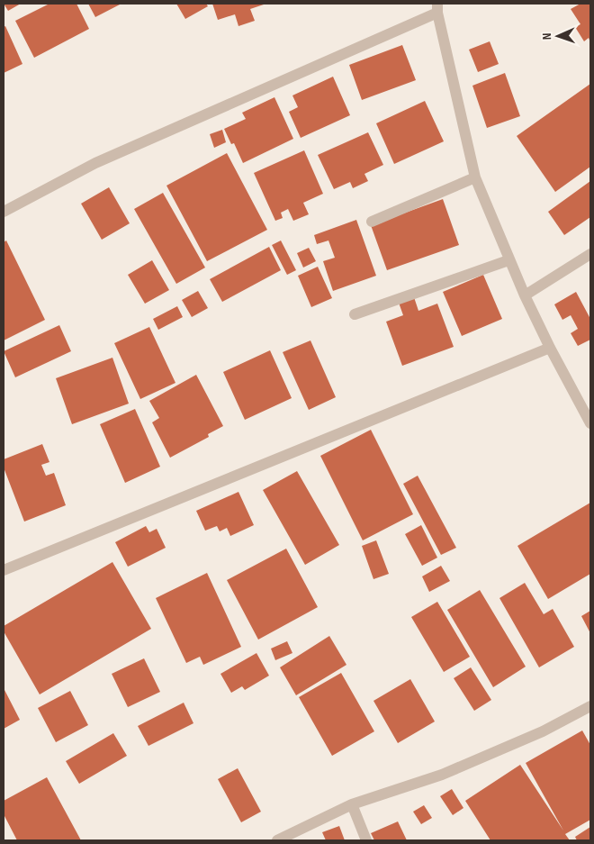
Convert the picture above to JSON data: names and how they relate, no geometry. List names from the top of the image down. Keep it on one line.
{"north":"left"}
